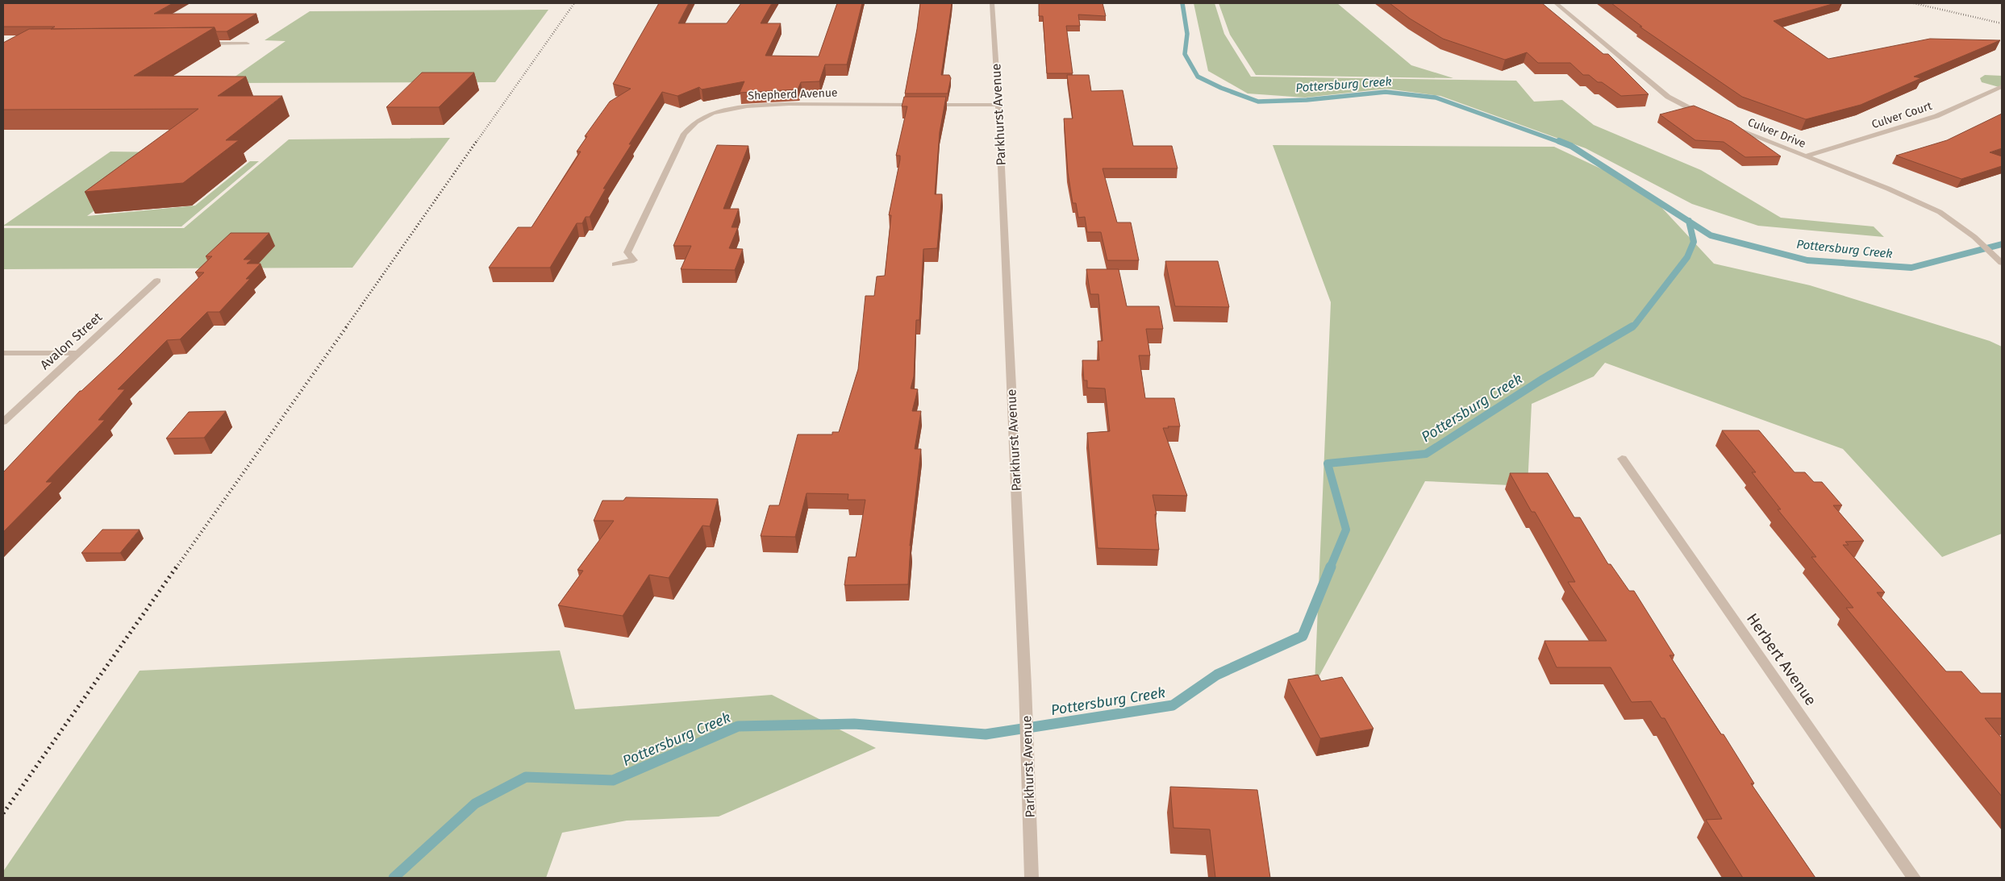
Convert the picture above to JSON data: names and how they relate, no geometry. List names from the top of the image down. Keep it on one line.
{"streets":{"street":["Shepherd Avenue","Parkhurst Avenue","Culver Court","Culver Drive","Avalon Street","Herbert Avenue"]},"crossings":[["Shepherd Avenue","Parkhurst Avenue"],["Culver Court","Culver Drive"]],"water":["Pottersburg Creek"]}
